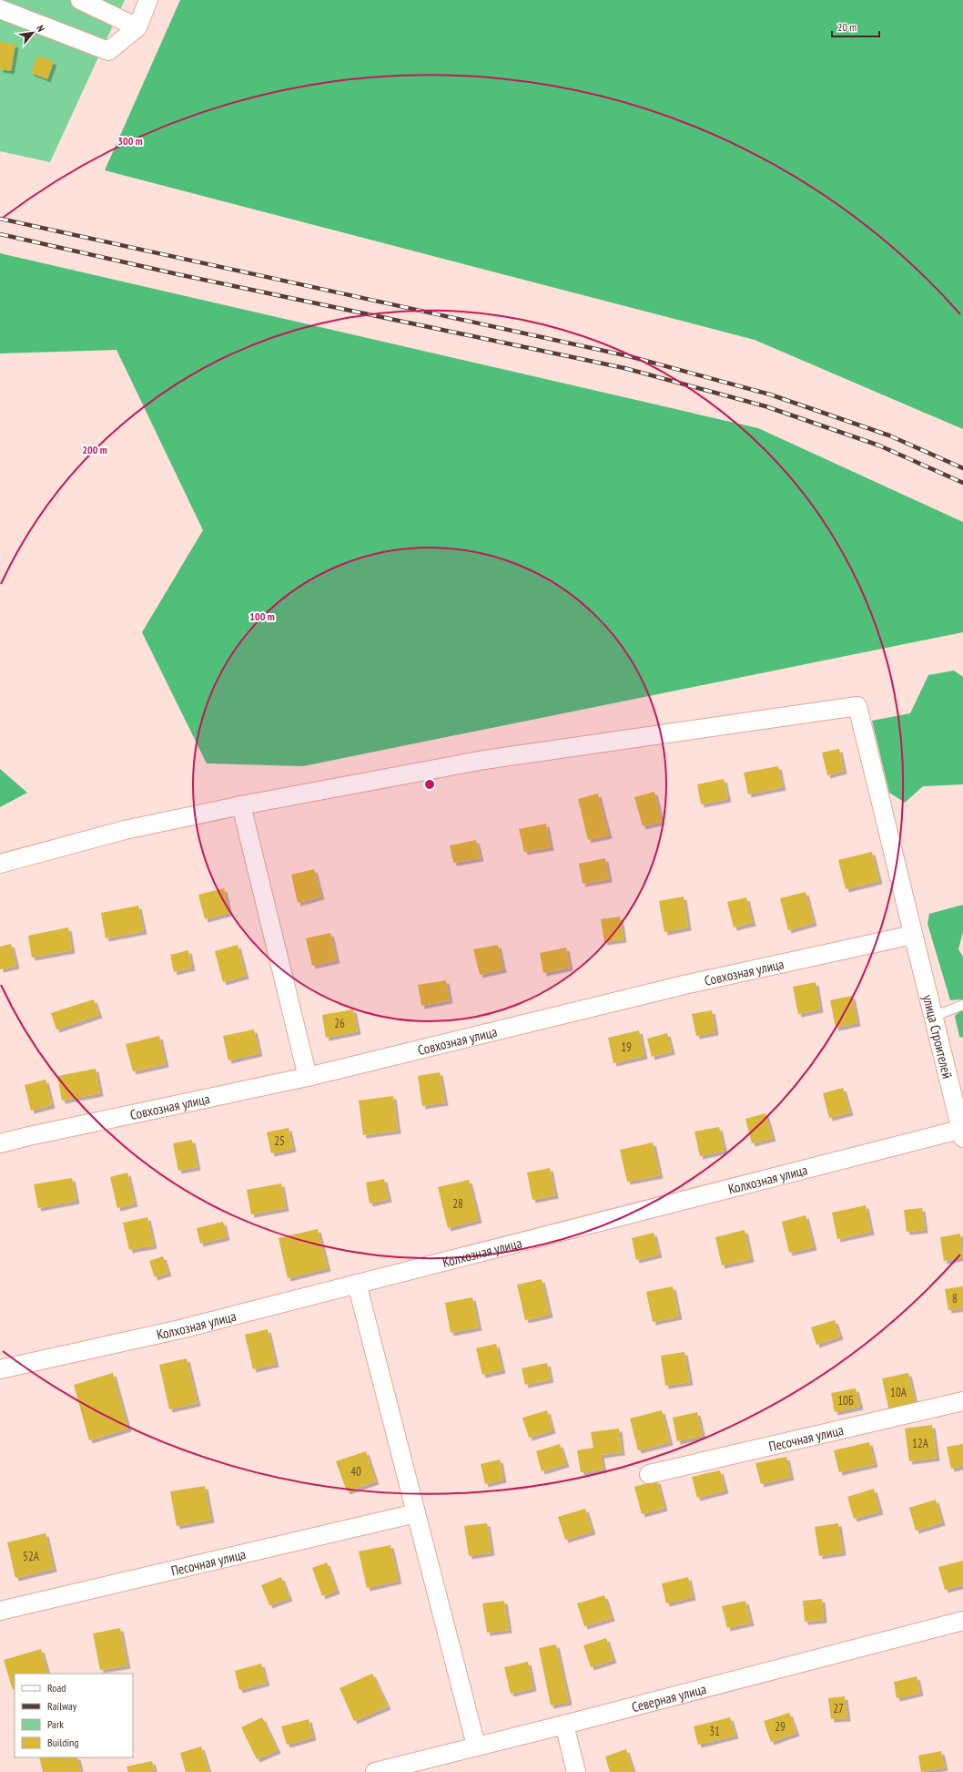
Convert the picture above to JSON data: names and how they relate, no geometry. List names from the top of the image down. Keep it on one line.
{"streets":{"street":["Совхозная улица","улица Строителей","Колхозная улица","Песочная улица","Северная улица"]},"crossings":[["Совхозная улица","улица Строителей"],["улица Строителей","Колхозная улица"]],"house_numbers":["26","19","25","28","8","10А","10Б","12А","40","52А","27","29","31"],"legend":["Road","Railway","Park","Building"],"scale_bar":"20 m","north":"top right","rings":["300 m","200 m","100 m"]}
